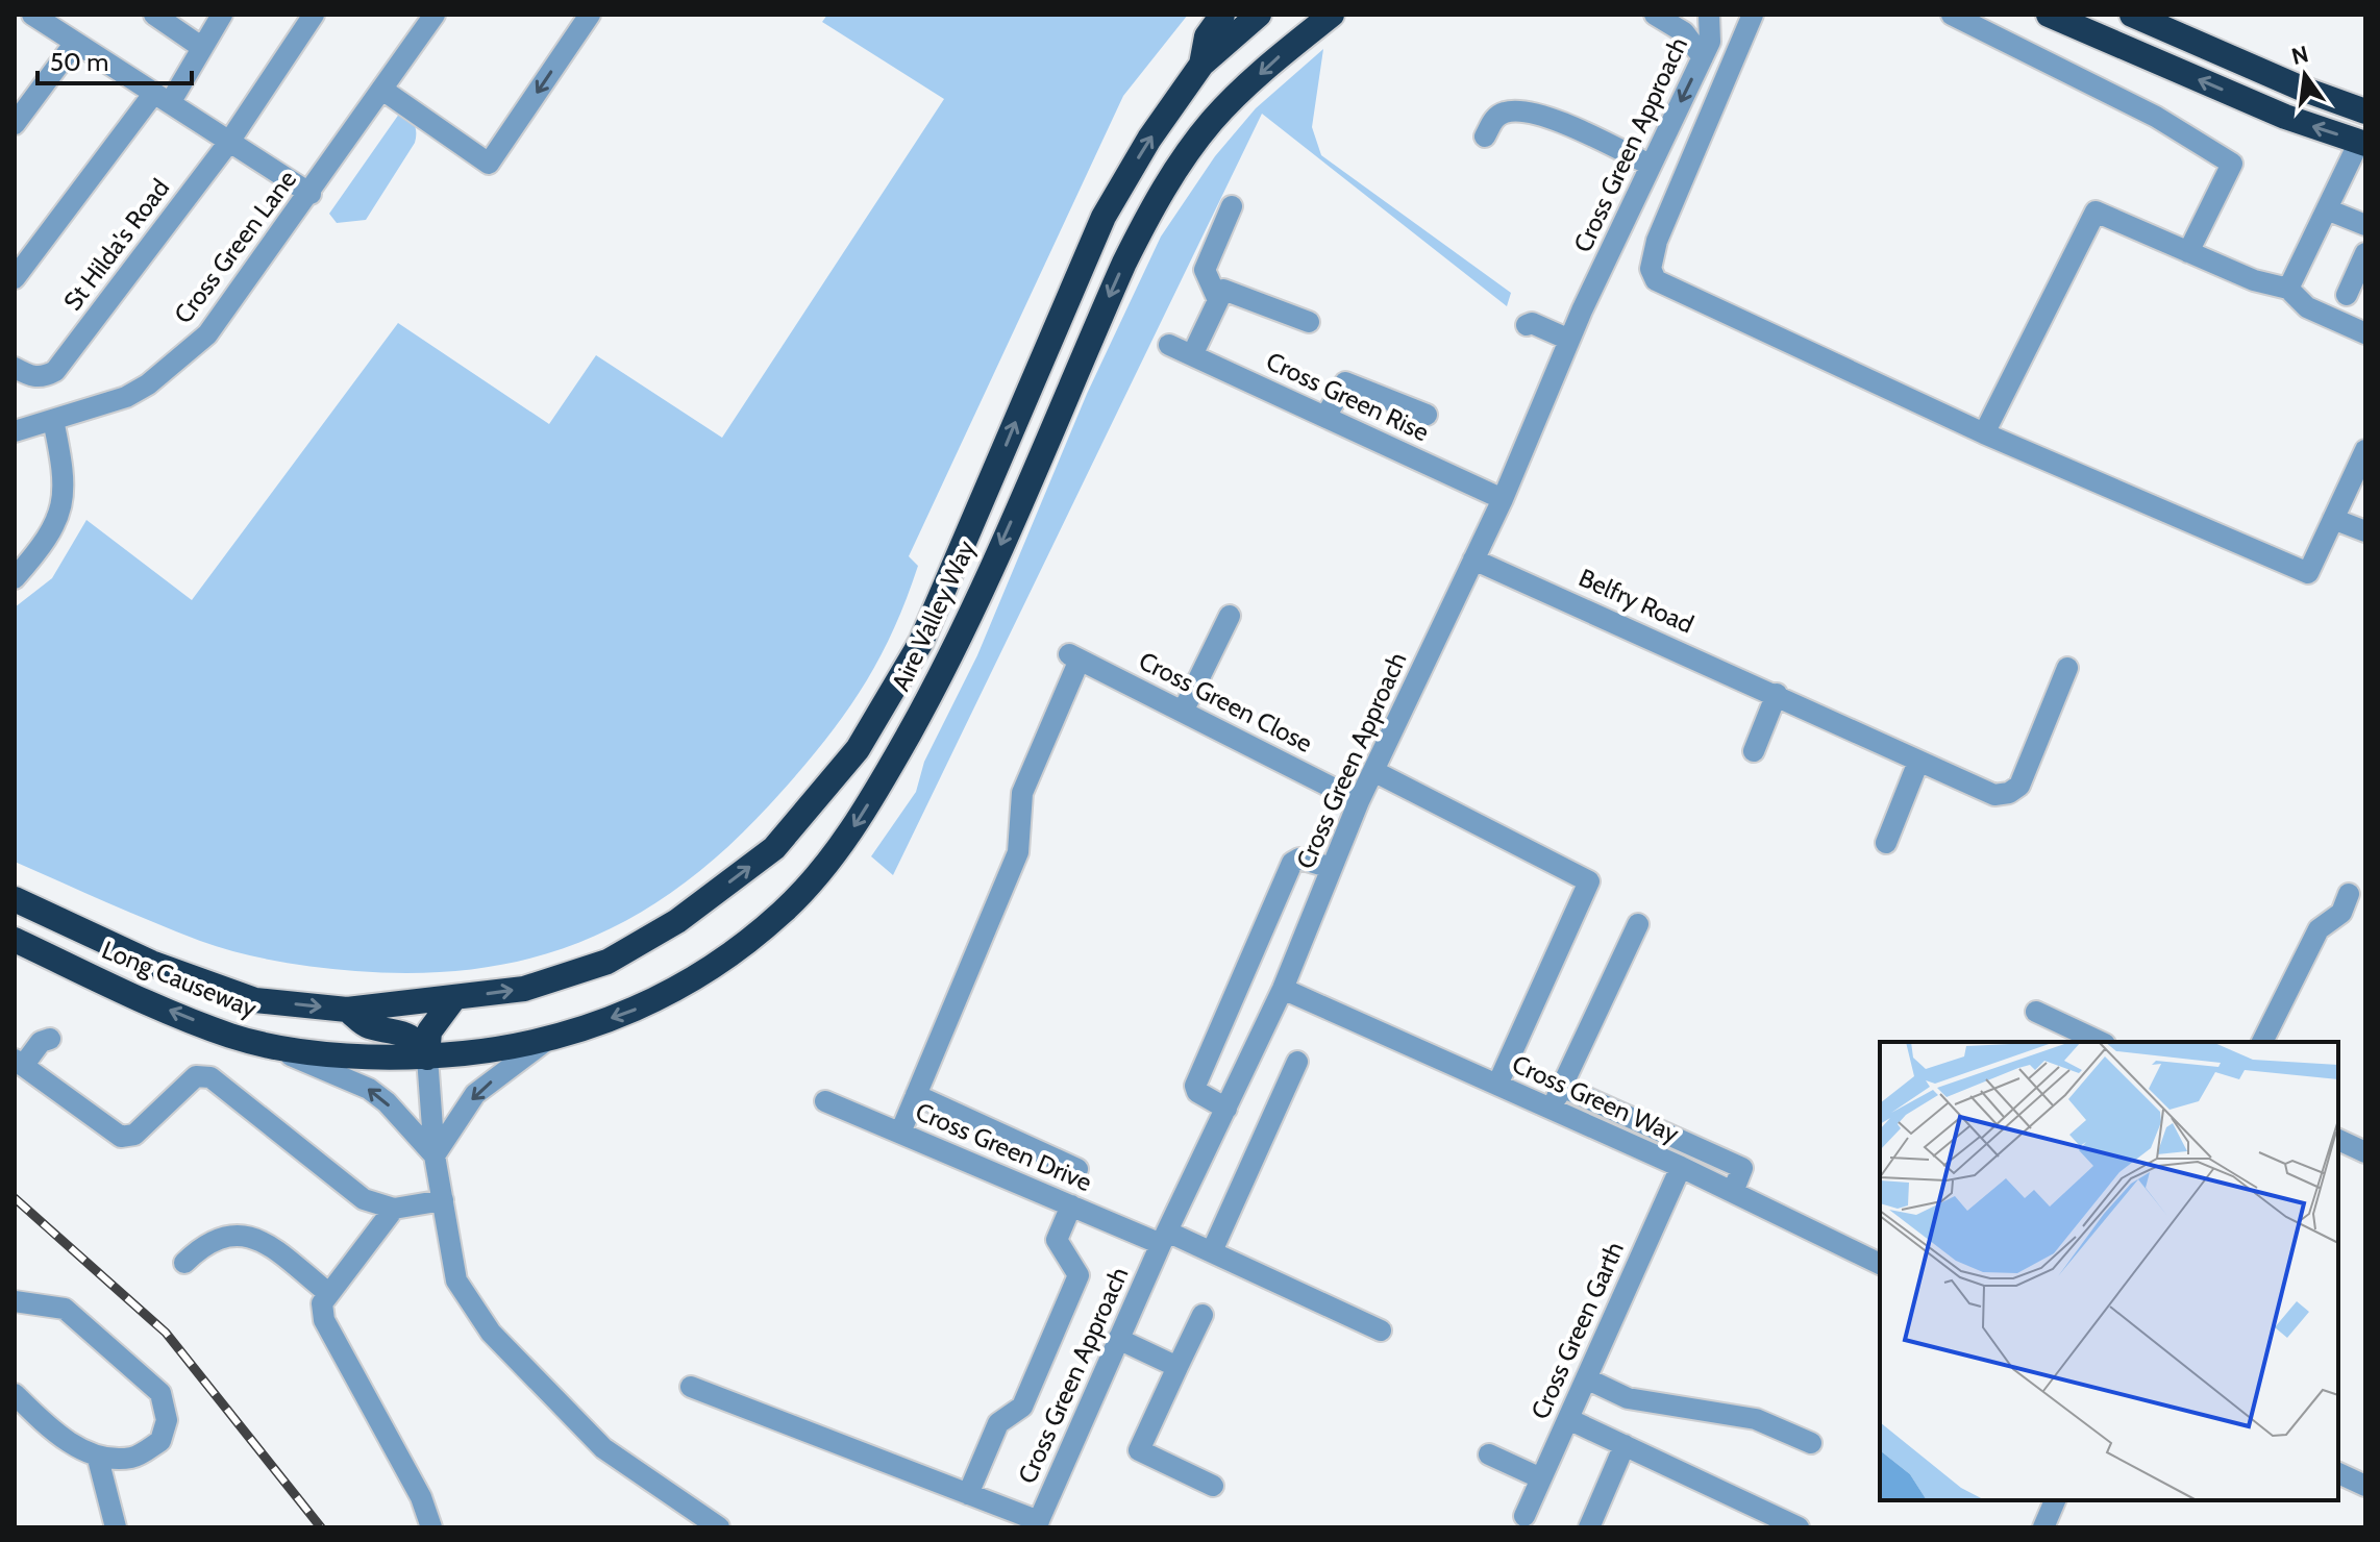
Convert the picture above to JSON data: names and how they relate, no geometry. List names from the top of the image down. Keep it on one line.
{"streets":{"highway":["Aire Valley Way","Long Causeway"],"street":["Cross Green Approach","St Hilda's Road","Cross Green Lane","Cross Green Rise","Belfry Road","Cross Green Close","Cross Green Way","Cross Green Drive","Cross Green Garth"]},"crossings":[["Cross Green Approach","Cross Green Rise"],["Cross Green Approach","Belfry Road"],["Cross Green Approach","Cross Green Close"],["Cross Green Approach","Cross Green Way"],["Cross Green Approach","Cross Green Drive"],["Aire Valley Way","Long Causeway"],["Cross Green Way","Cross Green Garth"]],"scale_bar":"50 m","north":"top"}
